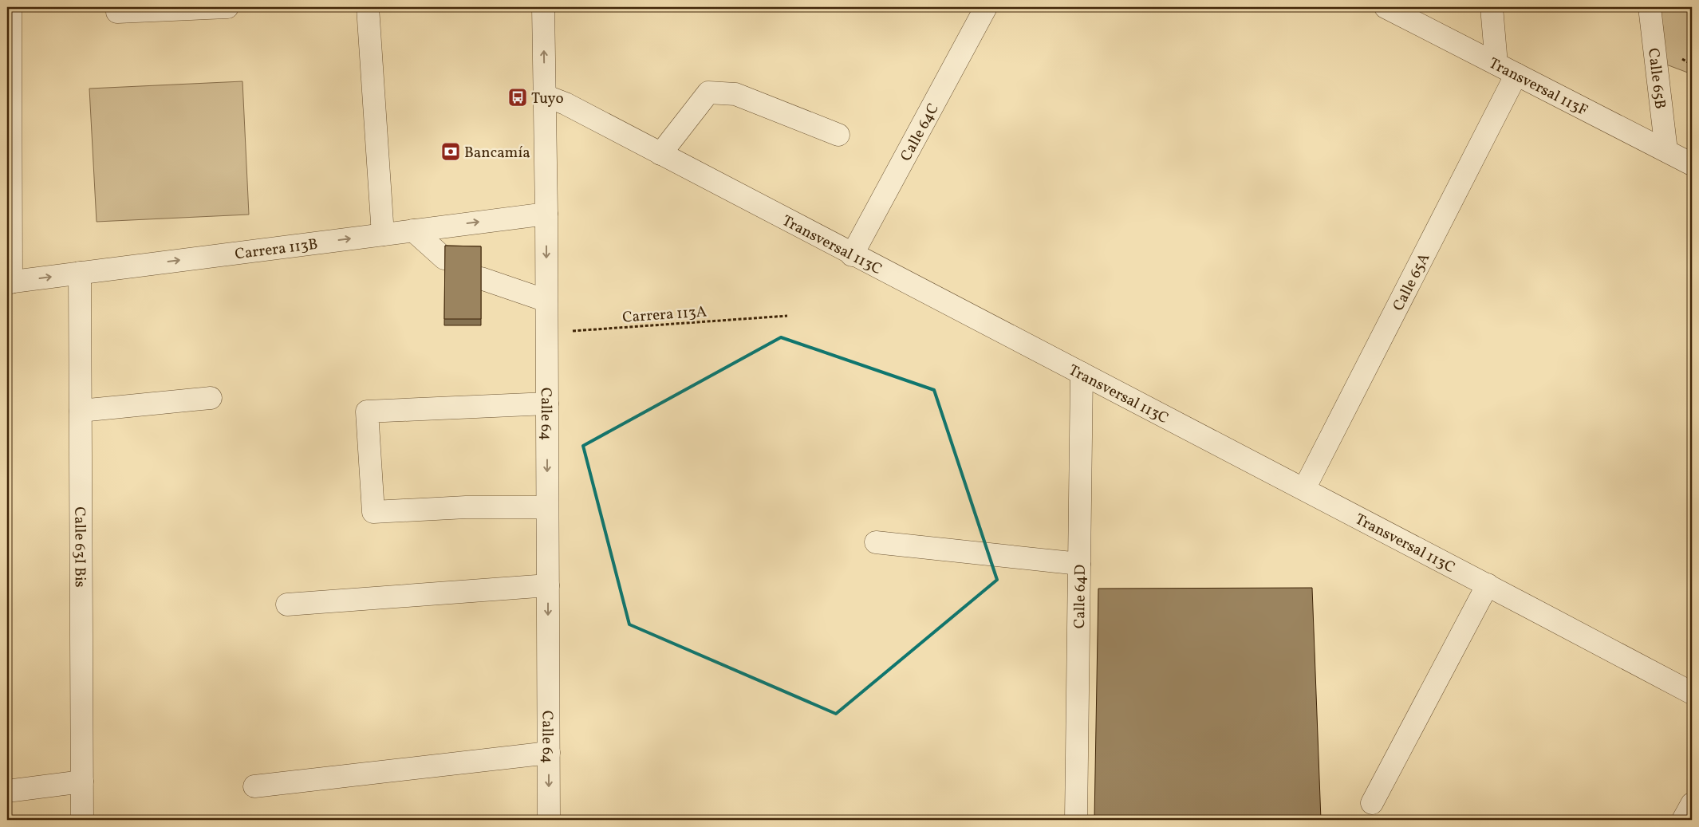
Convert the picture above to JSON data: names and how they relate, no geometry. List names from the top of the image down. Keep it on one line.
{"streets":{"street":["Calle 65B","Transversal 113F","Calle 64C","Transversal 113C","Carrera 113B","Calle 65A","Calle 64","Calle 63I Bis","Calle 64D"],"path":["Carrera 113A"]},"crossings":[["Calle 65B","Transversal 113F"],["Transversal 113F","Calle 65A"],["Calle 64C","Transversal 113C"],["Transversal 113C","Calle 65A"],["Transversal 113C","Calle 64"],["Transversal 113C","Calle 64D"],["Carrera 113B","Calle 64"],["Carrera 113B","Calle 63I Bis"],["Carrera 113A","Calle 64"]],"one_way":["Carrera 113B"],"places":{"bus stop":["Tuyo"],"bank":["Bancamía"]}}
